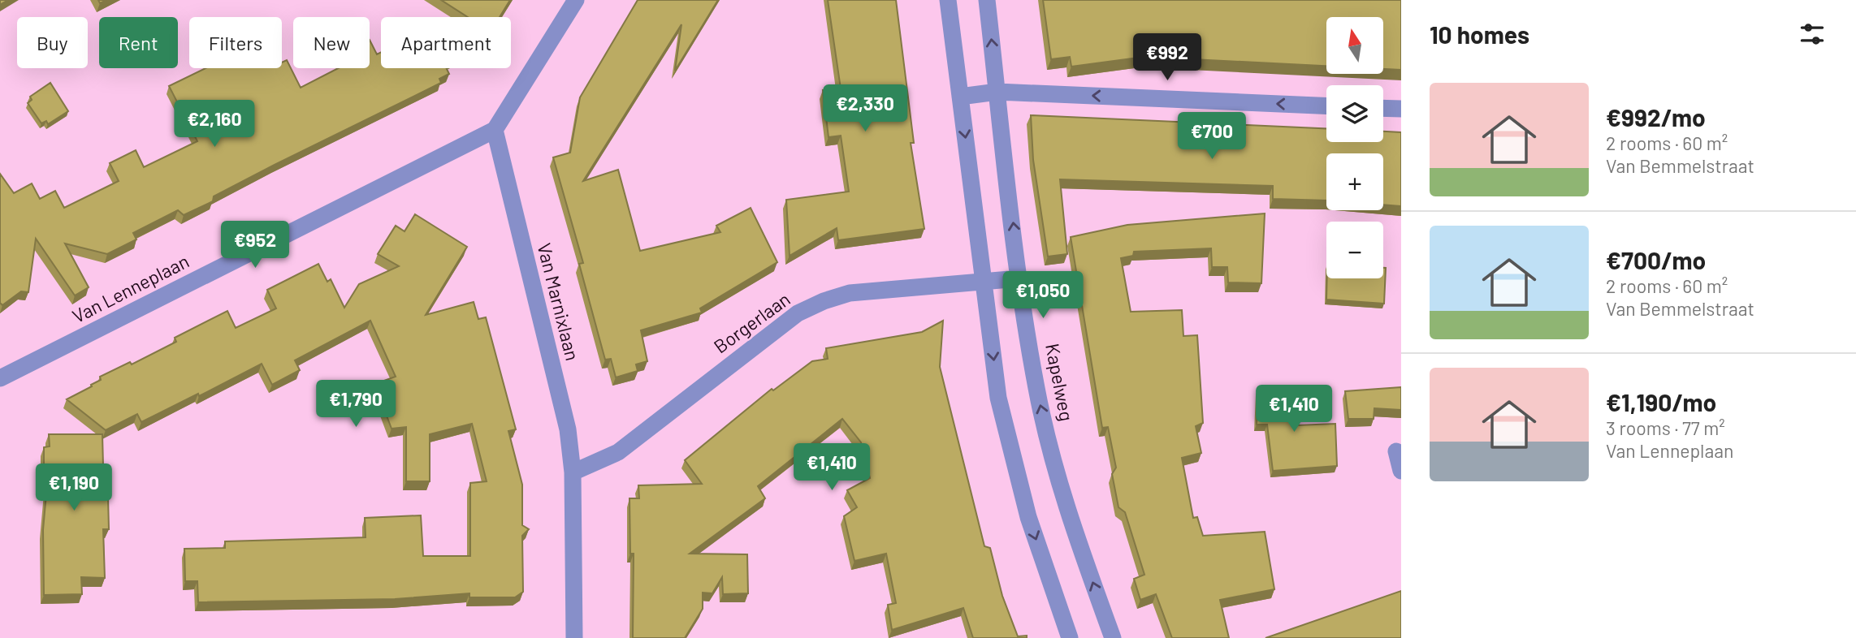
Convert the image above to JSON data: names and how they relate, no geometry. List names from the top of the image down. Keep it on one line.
{"streets":{"street":["Van Lenneplaan","Van Marnixlaan","Borgerlaan","Kapelweg"]},"crossings":[["Van Lenneplaan","Van Marnixlaan"],["Van Marnixlaan","Borgerlaan"],["Borgerlaan","Kapelweg"]],"north":"top","page":{"heading":"10 homes","map_buttons":["+","−"],"chip":["Buy","Rent","Filters","New","Apartment"],"price":["€992","€2,330","€2,160","€700","€952","€1,050","€1,790","€1,410","€1,410","€1,190"],"list":[{"name":"€992/mo","note":"2 rooms · 60 m² · Van Bemmelstraat"},{"name":"€700/mo","note":"2 rooms · 60 m² · Van Bemmelstraat"},{"name":"€1,190/mo","note":"3 rooms · 77 m² · Van Lenneplaan"}]}}
